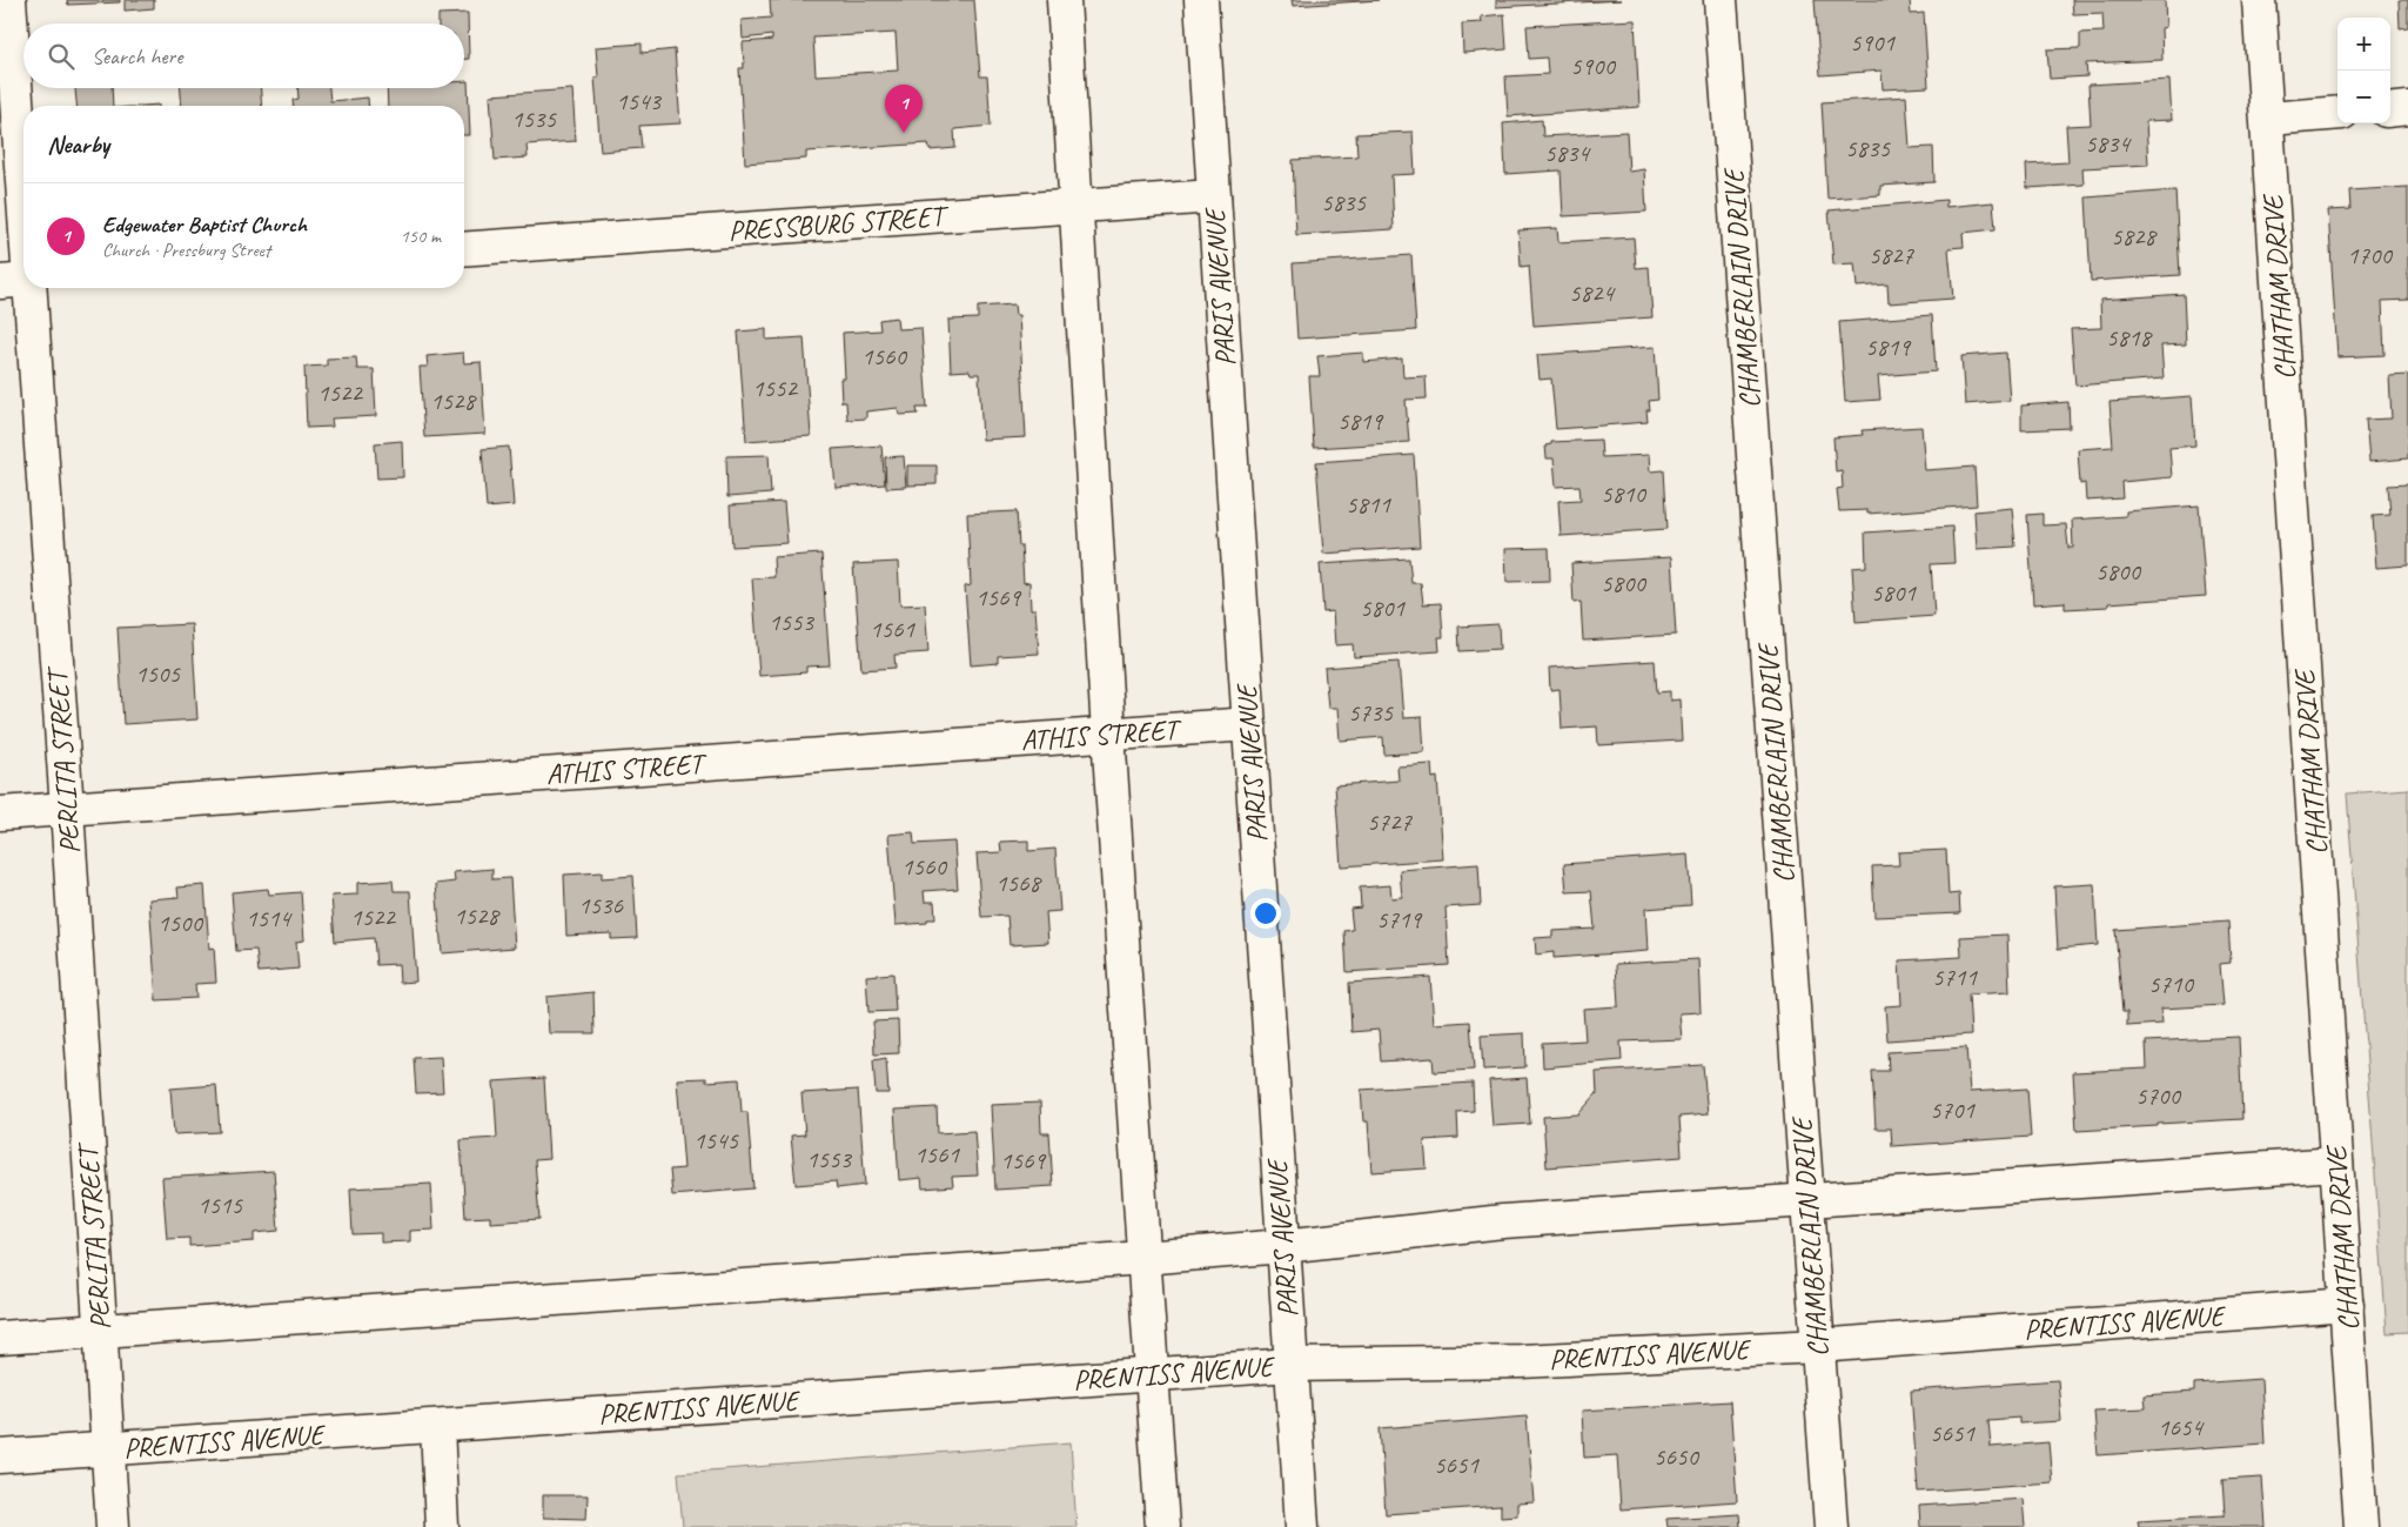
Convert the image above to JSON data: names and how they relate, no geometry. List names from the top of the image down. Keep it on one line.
{"streets":{"street":["PRESSBURG STREET","PARIS AVENUE","CHATHAM DRIVE","CHAMBERLAIN DRIVE","ATHIS STREET","PERLITA STREET","PRENTISS AVENUE"]},"crossings":[["PRESSBURG STREET","PARIS AVENUE"],["PARIS AVENUE","ATHIS STREET"],["PARIS AVENUE","PRENTISS AVENUE"],["CHATHAM DRIVE","PRENTISS AVENUE"],["CHAMBERLAIN DRIVE","PRENTISS AVENUE"],["ATHIS STREET","PERLITA STREET"],["PERLITA STREET","PRENTISS AVENUE"]],"house_numbers":["5901","5900","1543","1535","5834","5835","5834","5835","5828","5827","1700","5824","5818","5819","1560","1552","1522","1528","5819","5810","5811","5800","5800","5801","1569","5801","1553","1561","1505","5735","5727","1560","1568","1536","1528","1522","1514","5719","1500","5711","5710","5700","5701","1545","1561","1553","1569","1515","1654","5651","5650","5651"],"page":{"map_buttons":["+","−"],"search":"Search here","pins":"1","heading":"Nearby","list":[{"mark":"1","name":"Edgewater Baptist Church","note":"Church · Pressburg Street","value":"150 m"}]}}
